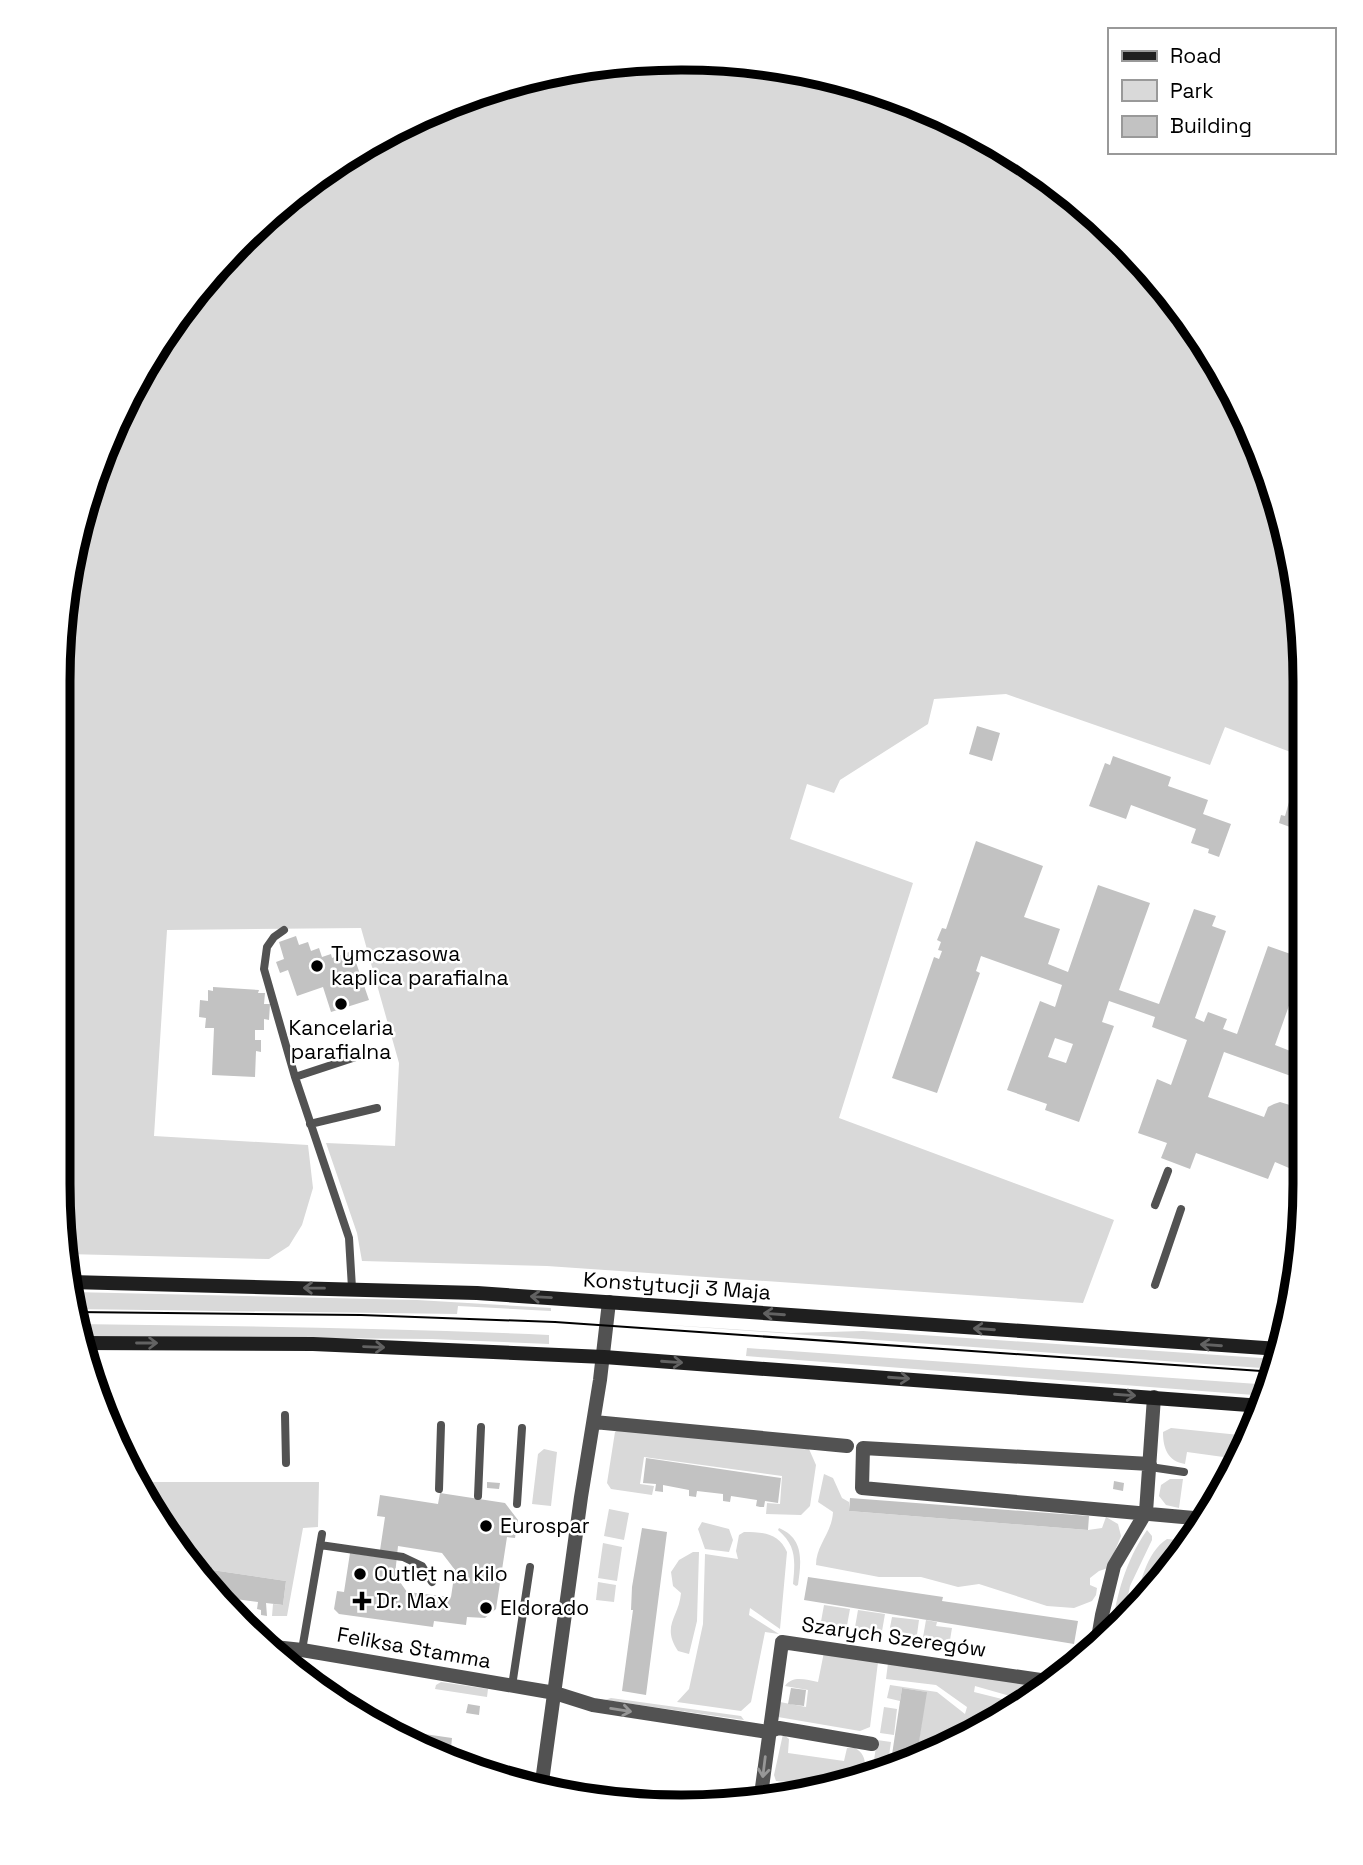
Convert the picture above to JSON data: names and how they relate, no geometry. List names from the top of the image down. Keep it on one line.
{"streets":{"street":["Konstytucji 3 Maja","Szarych Szeregów","Feliksa Stamma"]},"places":{"other":["Tymczasowa kaplica parafialna","Kancelaria parafialna","Eurospar","Outlet na kilo","Eldorado"],"health":["Dr. Max"]},"legend":["Road","Park","Building"]}
